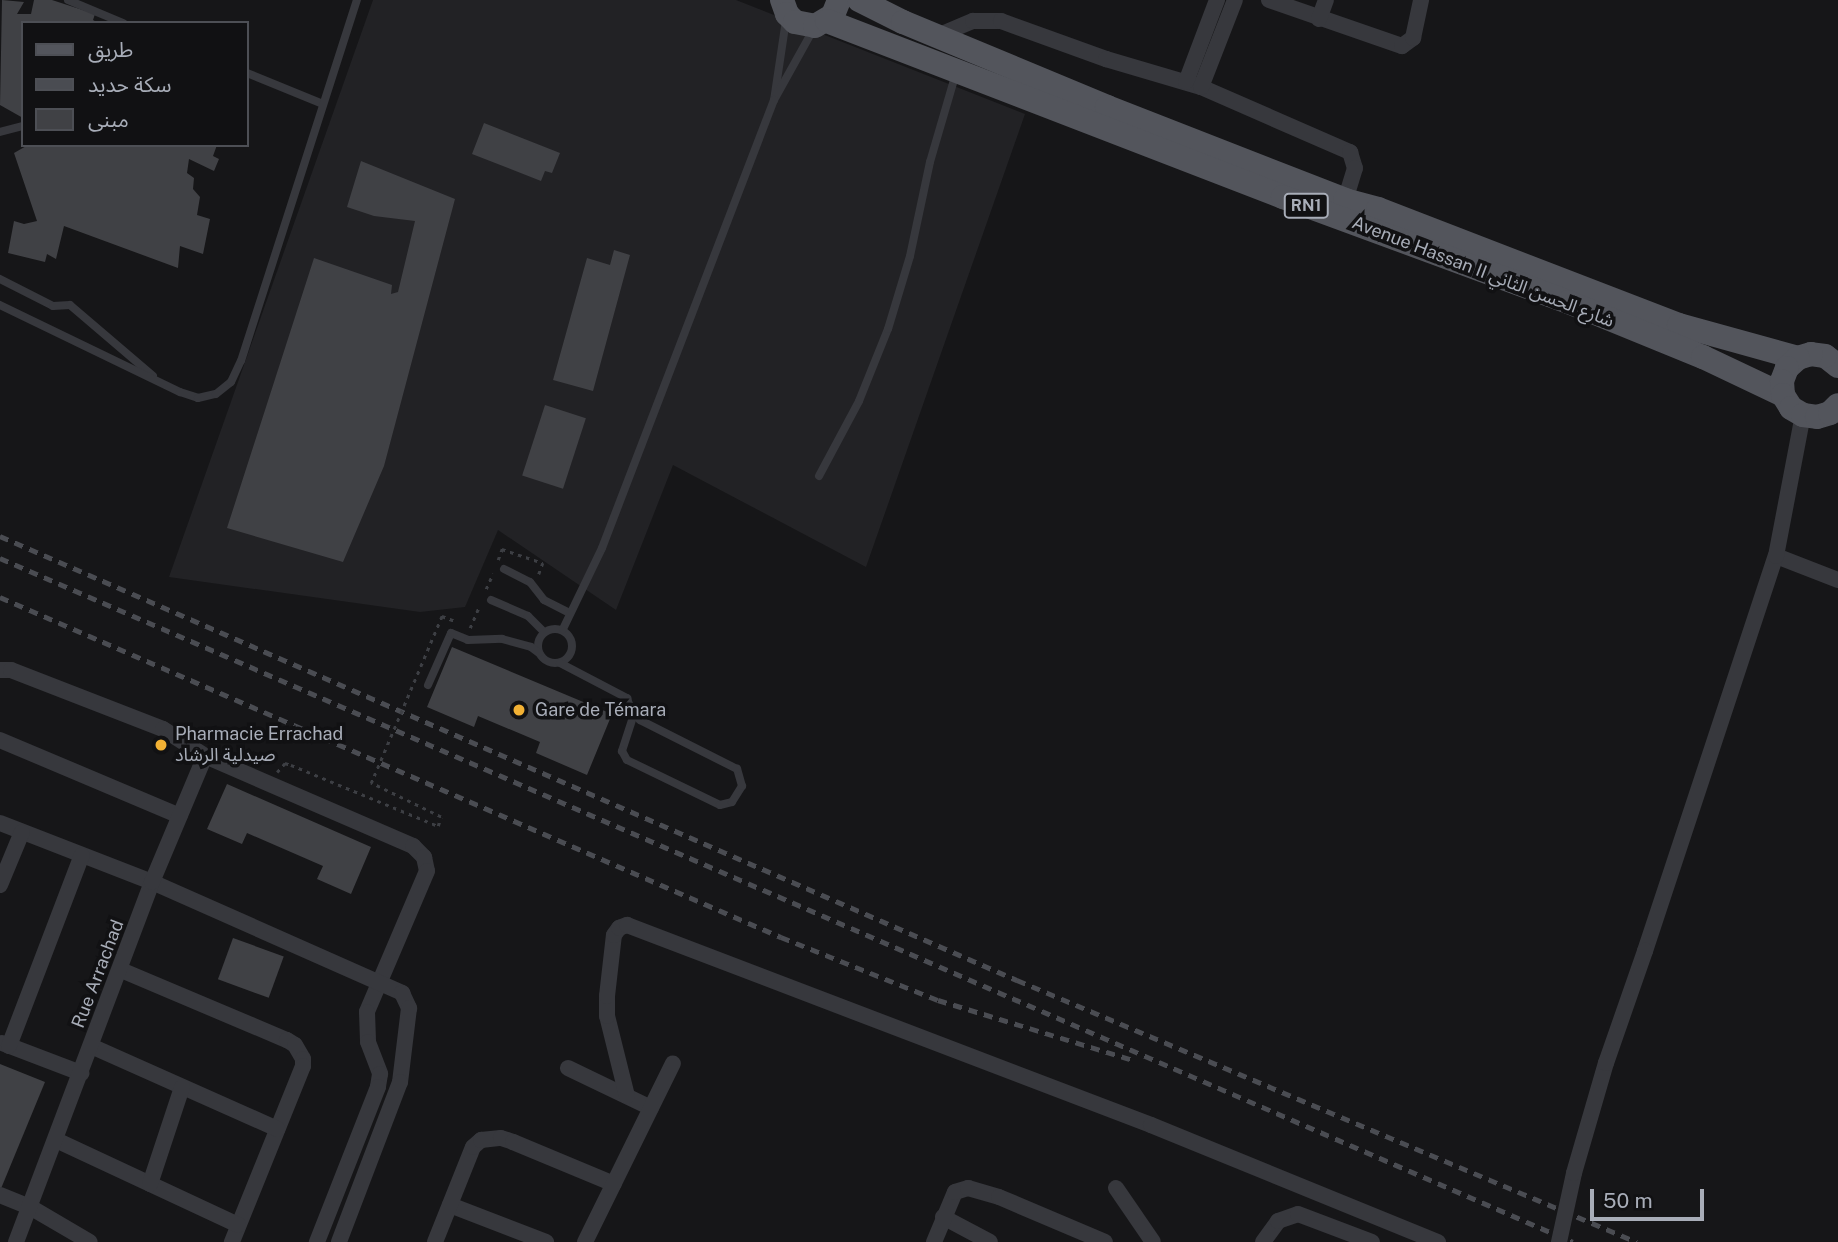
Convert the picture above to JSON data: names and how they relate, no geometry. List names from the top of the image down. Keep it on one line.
{"streets":{"main road":["RN1","Avenue Hassan II شارع الحسن الثاني"],"street":["Rue Arrachad"]},"crossings":[["RN1","Avenue Hassan II شارع الحسن الثاني"]],"places":["Gare de Témara","Pharmacie Errachad صيدلية الرشاد"],"legend":["طريق","سكة حديد","مبنى"],"scale_bar":"50 m"}
